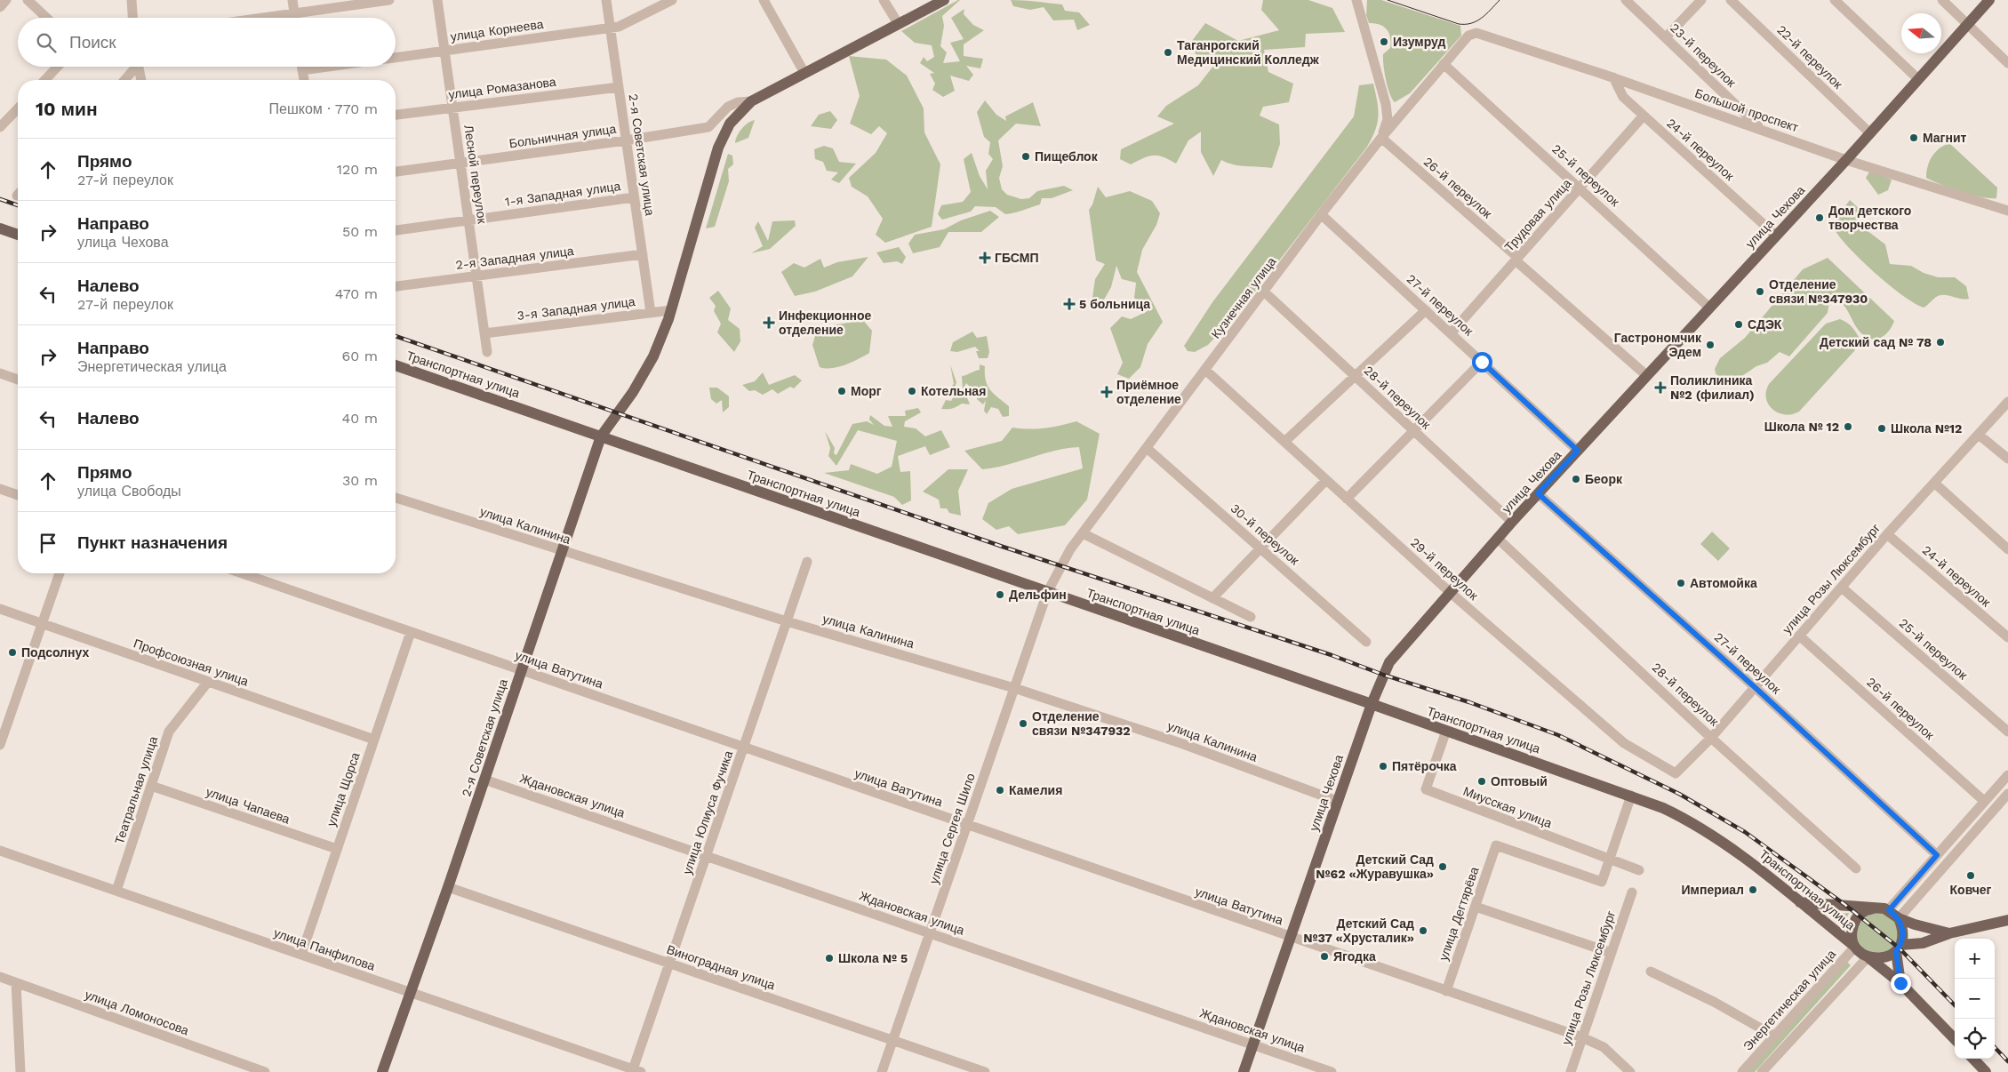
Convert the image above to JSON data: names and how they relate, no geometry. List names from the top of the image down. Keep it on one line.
{"streets":{"main road":["Больничная улица","2-я Советская улица","улица Чехова","Транспортная улица"],"street":["улица Корнеева","23-й переулок","22-й переулок","улица Ромазанова","Большой проспект","24-й переулок","Лесной переулок","25-й переулок","26-й переулок","1-я Западная улица","Трудовая улица","2-я Западная улица","Кузнечная улица","27-й переулок","3-я Западная улица","28-й переулок","улица Калинина","30-й переулок","29-й переулок","улица Розы Люксембург","Профсоюзная улица","улица Ватутина","улица Щорса","Театральная улица","Ждановская улица","улица Чапаева","Миусская улица","улица Юлиуса Фучика","улица Сергея Шило","улица Дегтярёва","улица Панфилова","Виноградная улица","Энергетическая улица","улица Ломоносова"]},"crossings":[["улица Корнеева","2-я Советская улица"],["улица Корнеева","Лесной переулок"],["23-й переулок","Большой проспект"],["22-й переулок","улица Чехова"],["улица Ромазанова","2-я Советская улица"],["улица Ромазанова","Лесной переулок"],["Большой проспект","24-й переулок"],["Большой проспект","улица Чехова"],["Большой проспект","Кузнечная улица"],["Больничная улица","2-я Советская улица"],["Больничная улица","Лесной переулок"],["24-й переулок","Трудовая улица"],["24-й переулок","улица Чехова"],["24-й переулок","улица Розы Люксембург"],["2-я Советская улица","1-я Западная улица"],["2-я Советская улица","2-я Западная улица"],["2-я Советская улица","3-я Западная улица"],["2-я Советская улица","Транспортная улица"],["2-я Советская улица","улица Калинина"],["2-я Советская улица","улица Ватутина"],["2-я Советская улица","Ждановская улица"],["2-я Советская улица","улица Панфилова"],["2-я Советская улица","Виноградная улица"],["Лесной переулок","1-я Западная улица"],["Лесной переулок","2-я Западная улица"],["Лесной переулок","3-я Западная улица"],["25-й переулок","Трудовая улица"],["25-й переулок","улица Чехова"],["25-й переулок","Кузнечная улица"],["25-й переулок","улица Розы Люксембург"],["26-й переулок","Трудовая улица"],["26-й переулок","улица Чехова"],["26-й переулок","Кузнечная улица"],["26-й переулок","улица Розы Люксембург"],["Трудовая улица","27-й переулок"],["улица Чехова","27-й переулок"],["улица Чехова","Транспортная улица"],["улица Чехова","28-й переулок"],["улица Чехова","улица Калинина"],["улица Чехова","29-й переулок"],["улица Чехова","улица Ватутина"],["улица Чехова","Ждановская улица"],["Кузнечная улица","27-й переулок"],["Кузнечная улица","Транспортная улица"],["Кузнечная улица","28-й переулок"],["Кузнечная улица","30-й переулок"],["Кузнечная улица","29-й переулок"],["Кузнечная улица","улица Сергея Шило"],["27-й переулок","улица Розы Люксембург"],["Транспортная улица","Миусская улица"],["Транспортная улица","улица Сергея Шило"],["Транспортная улица","Энергетическая улица"],["28-й переулок","улица Розы Люксембург"],["улица Калинина","улица Юлиуса Фучика"],["улица Калинина","улица Сергея Шило"],["29-й переулок","улица Розы Люксембург"],["улица Розы Люксембург","улица Ватутина"],["Профсоюзная улица","улица Щорса"],["Профсоюзная улица","Театральная улица"],["улица Ватутина","улица Щорса"],["улица Ватутина","улица Юлиуса Фучика"],["улица Ватутина","улица Сергея Шило"],["улица Ватутина","улица Дегтярёва"],["улица Щорса","улица Чапаева"],["улица Щорса","улица Панфилова"],["Театральная улица","улица Чапаева"],["Театральная улица","улица Панфилова"],["Ждановская улица","улица Юлиуса Фучика"],["Ждановская улица","улица Сергея Шило"],["Миусская улица","улица Дегтярёва"],["улица Юлиуса Фучика","улица Панфилова"],["улица Юлиуса Фучика","Виноградная улица"],["улица Сергея Шило","Виноградная улица"]],"places":{"other":["Изумруд","Таганрогский Медицинский Колледж","Магнит","Пищеблок","Дом детского творчества","Отделение связи №347930","СДЭК","Детский сад № 78","Гастрономчик Эдем","Морг","Котельная","Школа № 12","Школа №12","Беорк","Автомойка","Дельфин","Подсолнух","Отделение связи №347932","Пятёрочка","Оптовый","Камелия","Детский Сад №62 «Журавушка»","Ковчег","Империал","Детский Сад №37 «Хрусталик»","Ягодка","Школа № 5"],"health":["ГБСМП","5 больница","Инфекционное отделение","Поликлиника №2 (филиал)","Приёмное отделение"]},"north":"left","page":{"search":"Поиск","heading":["10 мин","Пешком · 770 m"],"list":[["Прямо","27-й переулок","120 m"],["Направо","улица Чехова","50 m"],["Налево","27-й переулок","470 m"],["Направо","Энергетическая улица","60 m"],["Налево","40 m"],["Прямо","улица Свободы","30 m"],"Пункт назначения"],"map_buttons":["+","−"]}}
